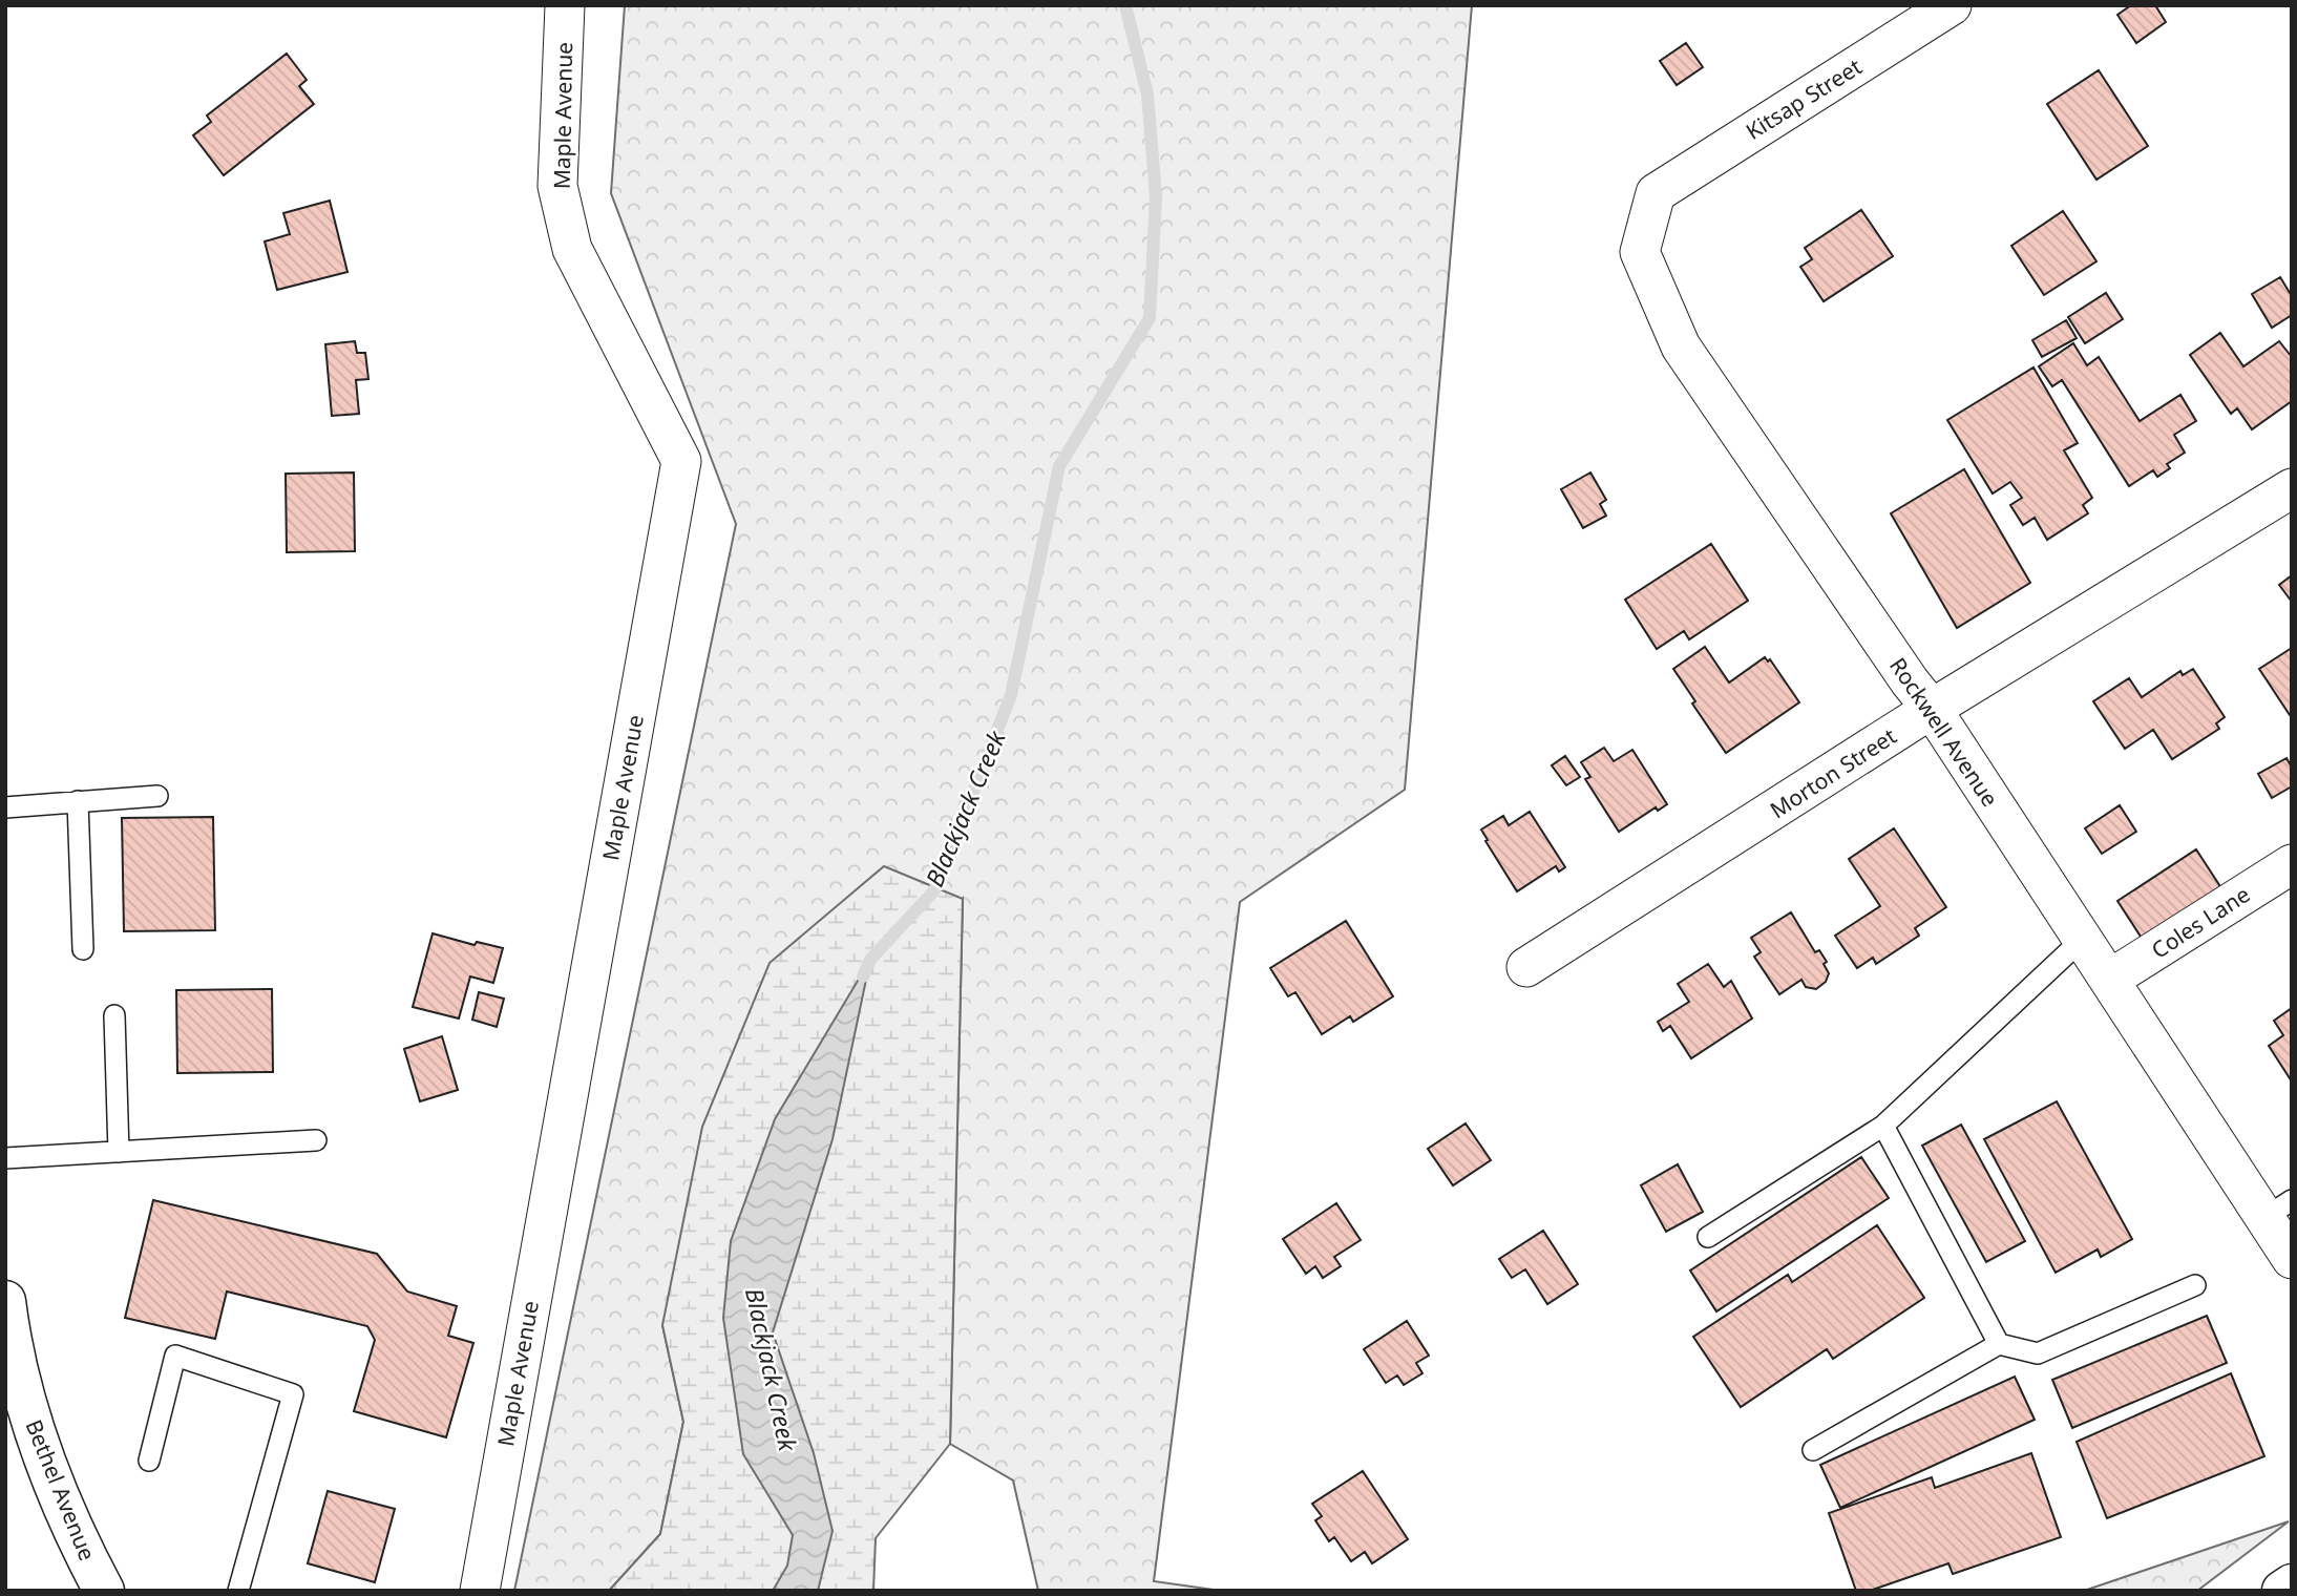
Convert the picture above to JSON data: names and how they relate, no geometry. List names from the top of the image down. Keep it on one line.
{"streets":{"main road":["Bethel Avenue"],"street":["Kitsap Street","Maple Avenue","Rockwell Avenue","Morton Street","Coles Lane"]},"crossings":[["Kitsap Street","Rockwell Avenue"],["Rockwell Avenue","Morton Street"],["Rockwell Avenue","Coles Lane"]],"water":["Blackjack Creek"]}
